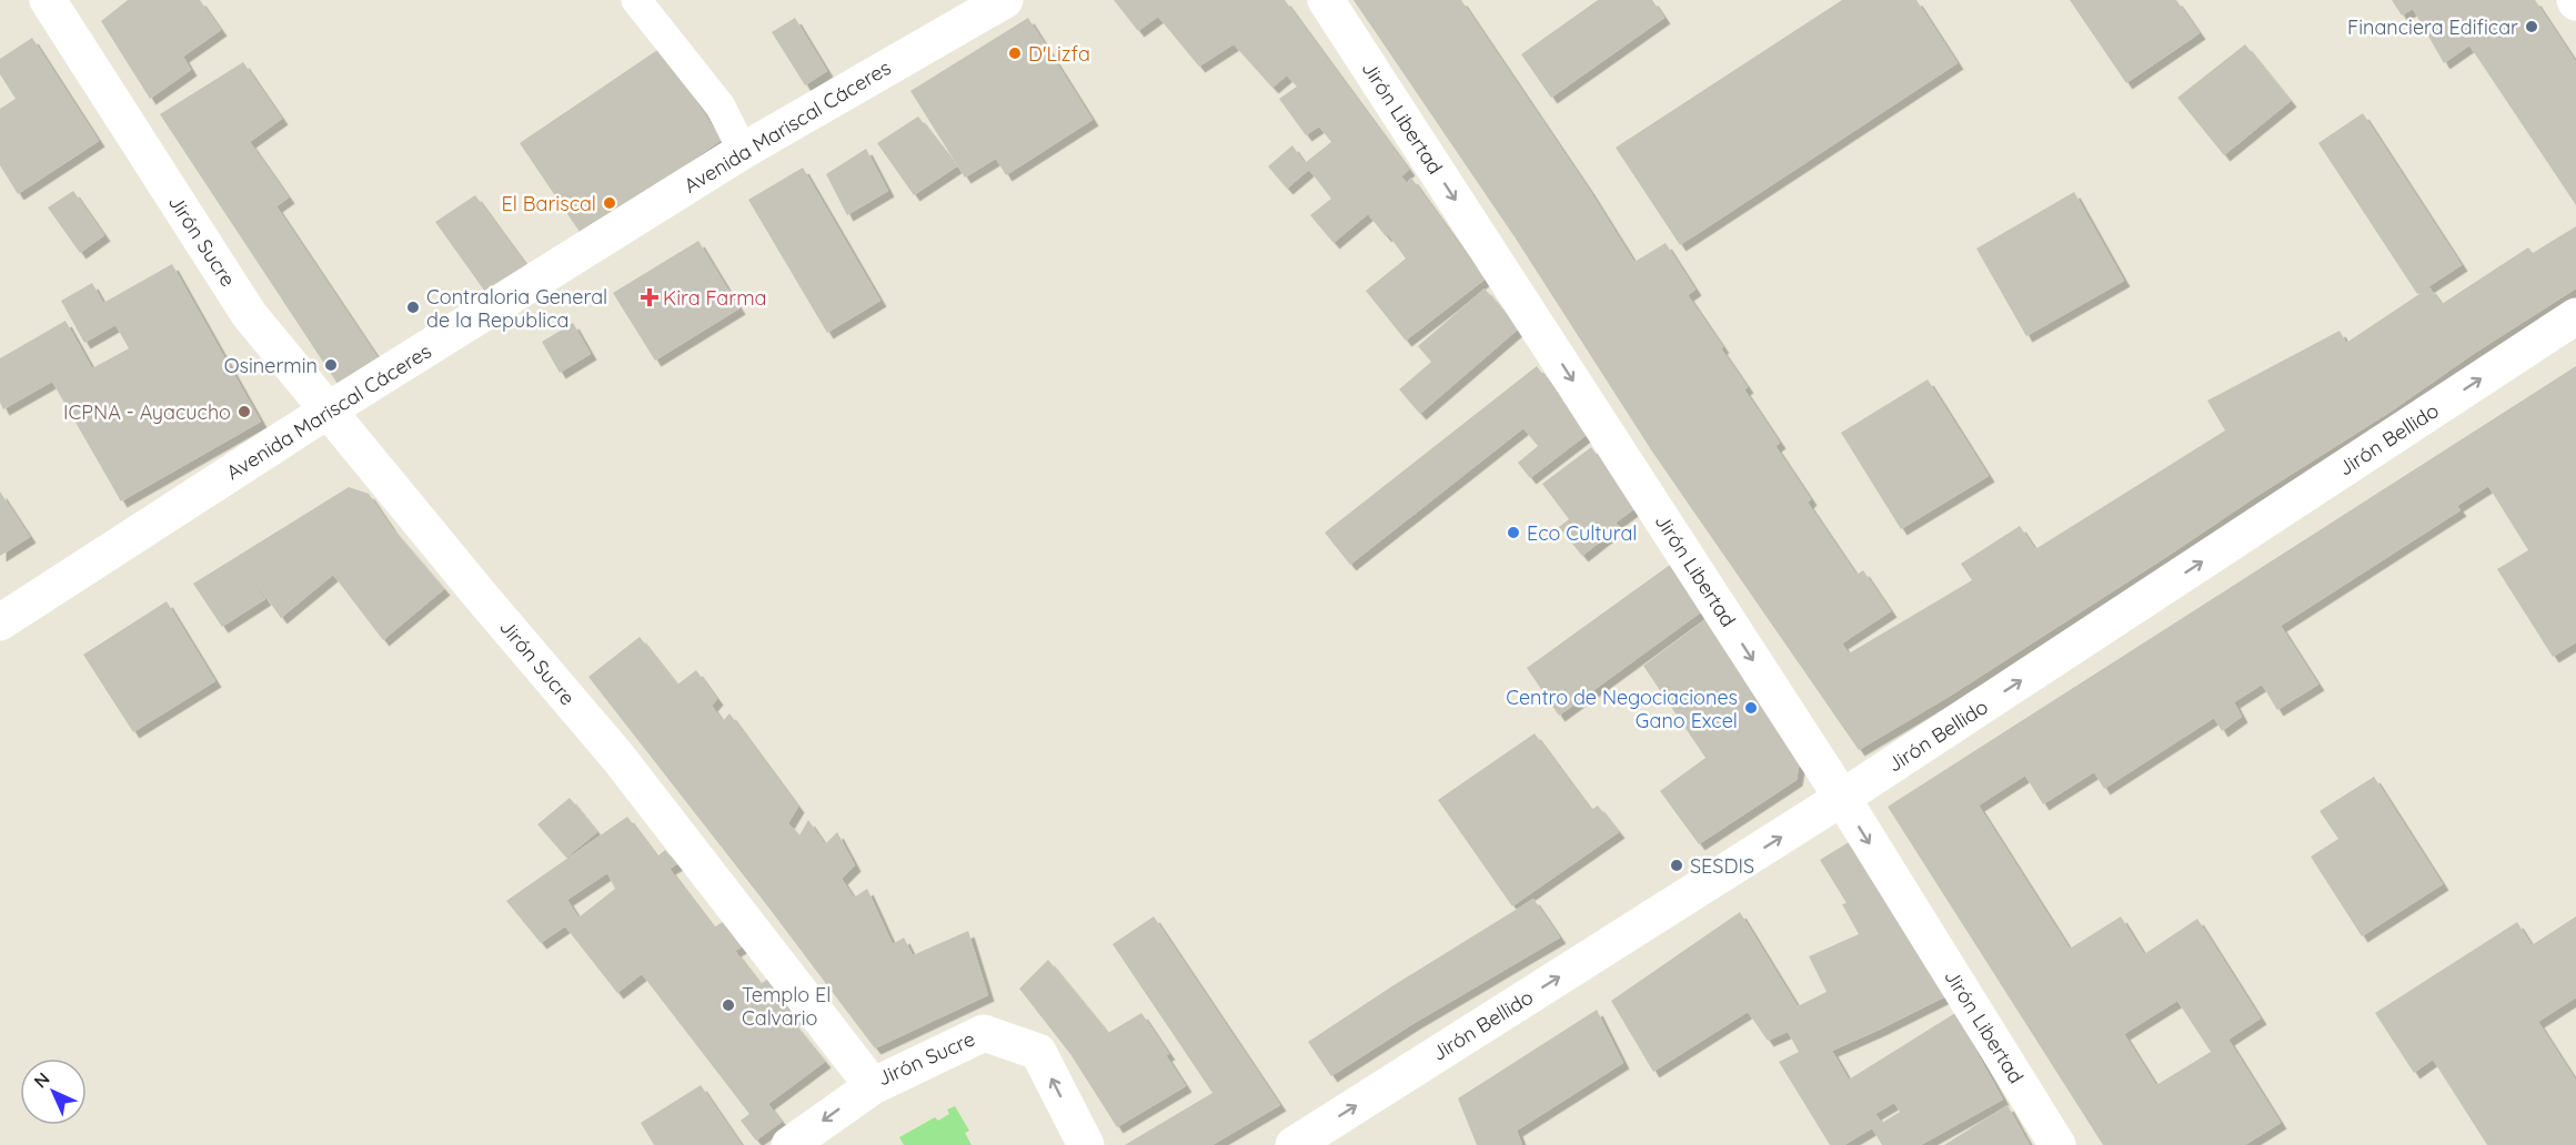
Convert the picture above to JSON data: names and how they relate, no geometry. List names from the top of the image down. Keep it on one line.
{"streets":{"street":["Jirón Libertad","Avenida Mariscal Cáceres","Jirón Sucre","Jirón Bellido"]},"crossings":[["Jirón Libertad","Jirón Bellido"],["Avenida Mariscal Cáceres","Jirón Sucre"]],"one_way":["Jirón Libertad","Jirón Bellido"],"places":{"other":["Financiera Edificar","D'Lizfa","El Bariscal","Contraloria General de la Republica","Osinermin","ICPNA - Ayacucho","Eco Cultural","Centro de Negociaciones Gano Excel","SESDIS","Templo El Calvario"],"health":["Kira Farma"]},"north":"top left"}
